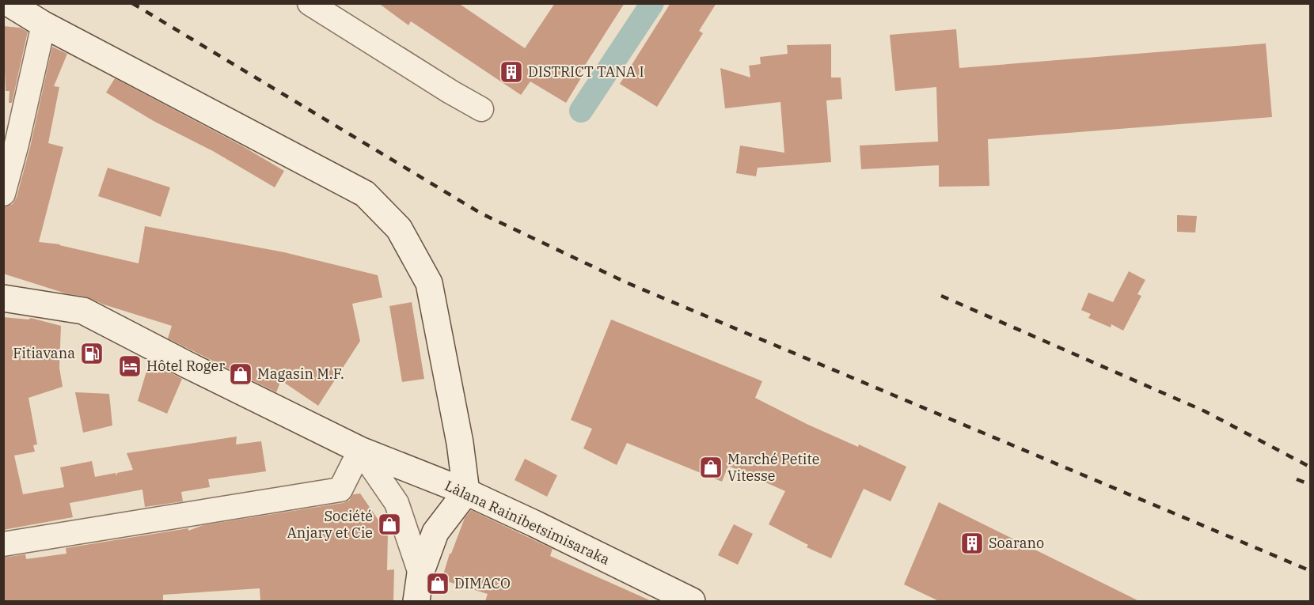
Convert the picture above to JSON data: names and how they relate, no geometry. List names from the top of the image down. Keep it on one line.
{"streets":{"street":["Làlana Rainibetsimisaraka"]},"places":{"building":["DISTRICT TANA I","Soarano"],"fuel station":["Fitiavana"],"hotel":["Hôtel Roger"],"shop":["Magasin M.F.","Marché Petite Vitesse","Société Anjary et Cie","DIMACO"]}}
